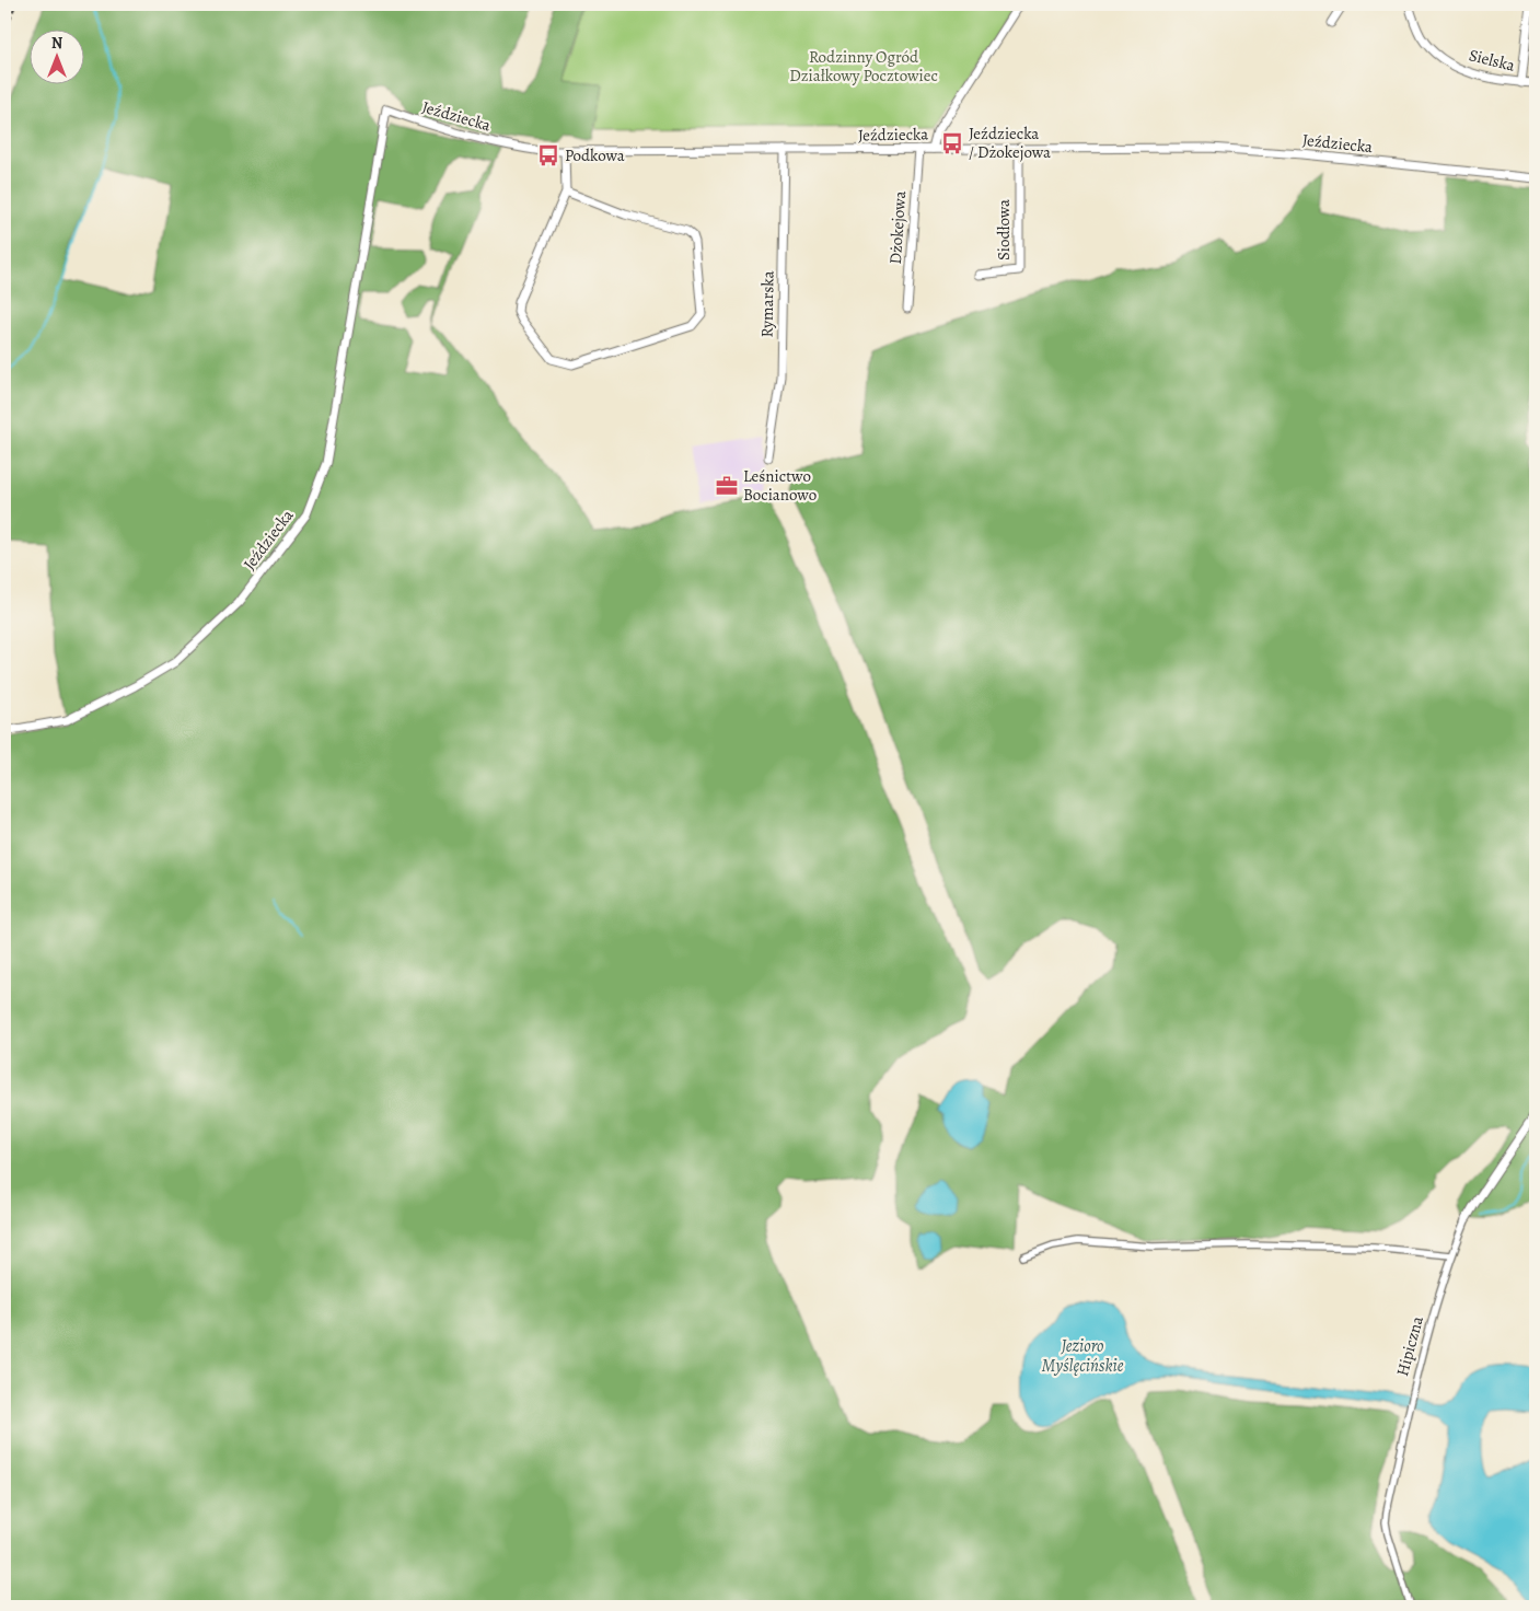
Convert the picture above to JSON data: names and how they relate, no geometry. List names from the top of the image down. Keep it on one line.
{"streets":{"street":["Sielska","Jeździecka","Dżokejowa","Siodłowa","Rymarska","Hipiczna"]},"crossings":[["Jeździecka","Dżokejowa"],["Jeździecka","Siodłowa"],["Jeździecka","Rymarska"]],"water":["Jezioro Myślęcińskie"],"parks":["Rodzinny Ogród Działkowy Pocztowiec"],"places":{"bus stop":["Jeździecka / Dżokejowa","Podkowa"],"office":["Leśnictwo Bocianowo"]},"north":"top"}
